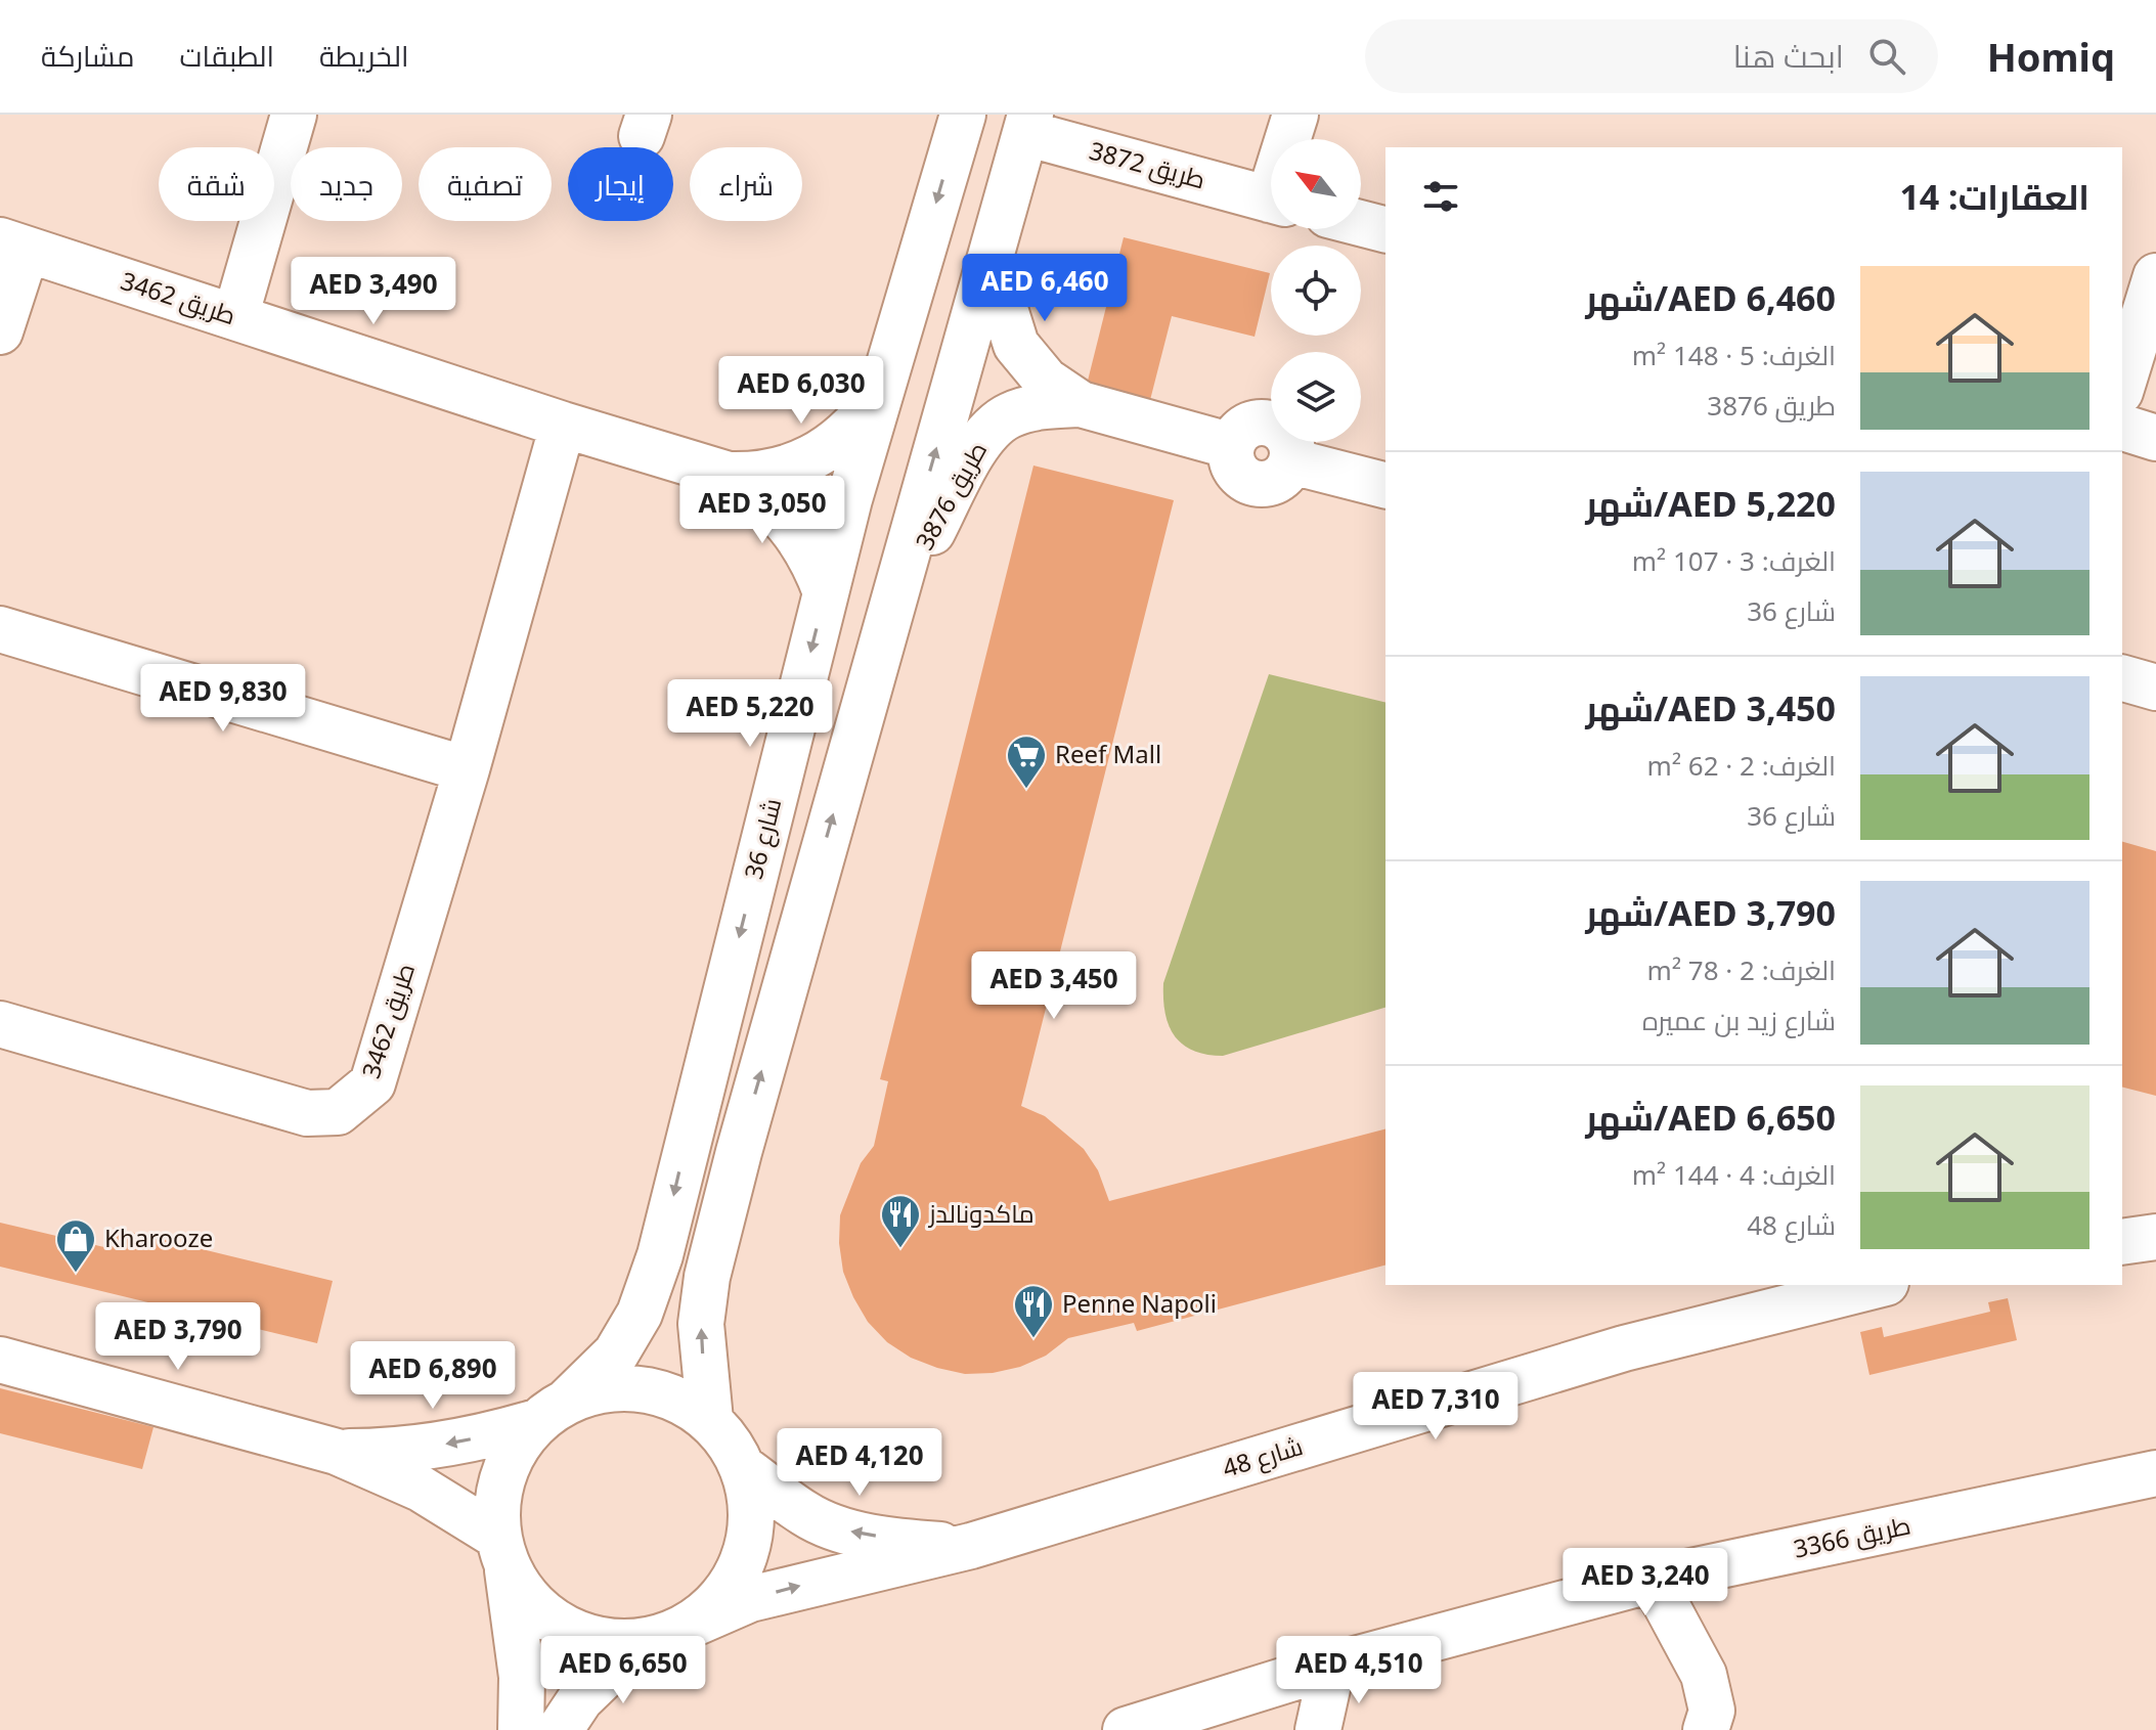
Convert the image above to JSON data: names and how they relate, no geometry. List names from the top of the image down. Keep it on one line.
{"streets":{"street":["طريق 3872","طريق 3462","طريق 3876","شارع 36","شارع 48","طريق 3366"]},"crossings":[["شارع 36","شارع 48"]],"places":{"supermarket":["Reef Mall"],"restaurant":["ماكدونالدز","Penne Napoli"],"shop":["Kharooze"]},"north":"top left","page":{"header":"Homiq","search":"ابحث هنا","nav":["الخريطة","الطبقات","مشاركة"],"chip":["شراء","إيجار","تصفية","جديد","شقة"],"heading":"العقارات: 14","list":[{"name":"AED 6,460/شهر","note":"الغرف: 5 · 148 m² · طريق 3876"},{"name":"AED 5,220/شهر","note":"الغرف: 3 · 107 m² · شارع 36"},{"name":"AED 3,450/شهر","note":"الغرف: 2 · 62 m² · شارع 36"},{"name":"AED 3,790/شهر","note":"الغرف: 2 · 78 m² · شارع زيد بن عميره"},{"name":"AED 6,650/شهر","note":"الغرف: 4 · 144 m² · شارع 48"}],"price":["AED 6,460","AED 3,490","AED 6,030","AED 3,050","AED 9,830","AED 5,220","AED 3,450","AED 3,790","AED 6,890","AED 7,310","AED 4,120","AED 3,240","AED 6,650","AED 4,510"]}}
